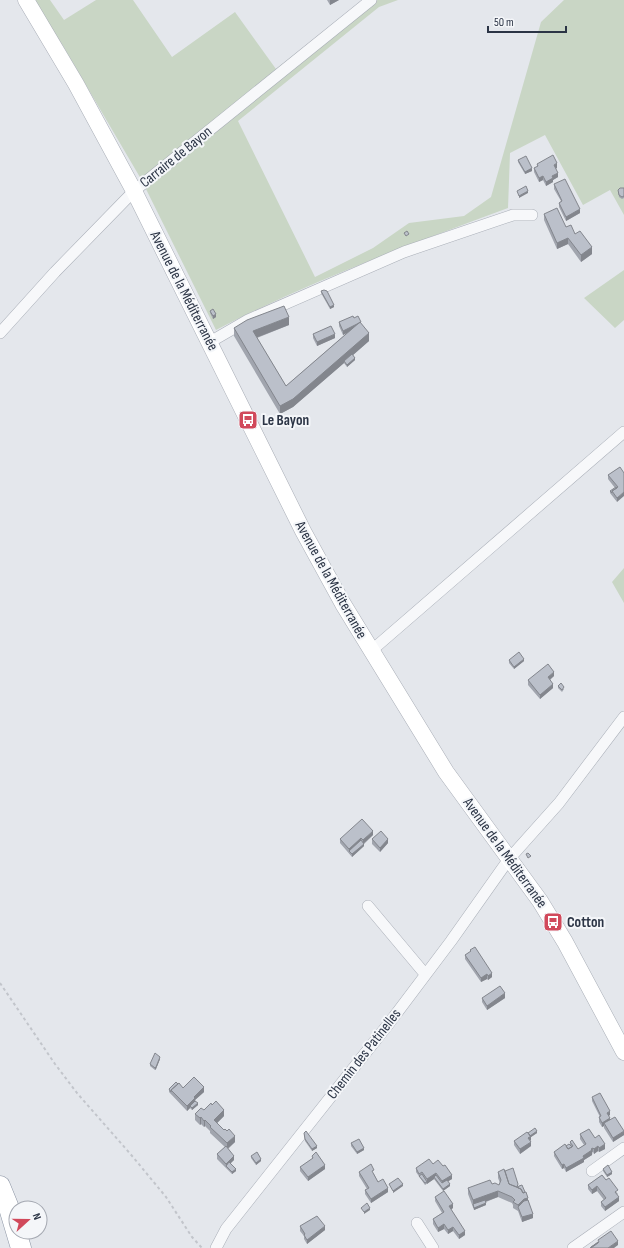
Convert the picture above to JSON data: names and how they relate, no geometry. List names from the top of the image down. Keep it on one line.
{"streets":{"main road":["Avenue de la Méditerranée"],"street":["Carraire de Bayon","Chemin des Patinelles"]},"crossings":[["Carraire de Bayon","Avenue de la Méditerranée"],["Avenue de la Méditerranée","Chemin des Patinelles"]],"places":{"bus stop":["Le Bayon","Cotton"]},"scale_bar":"50 m","north":"right"}
